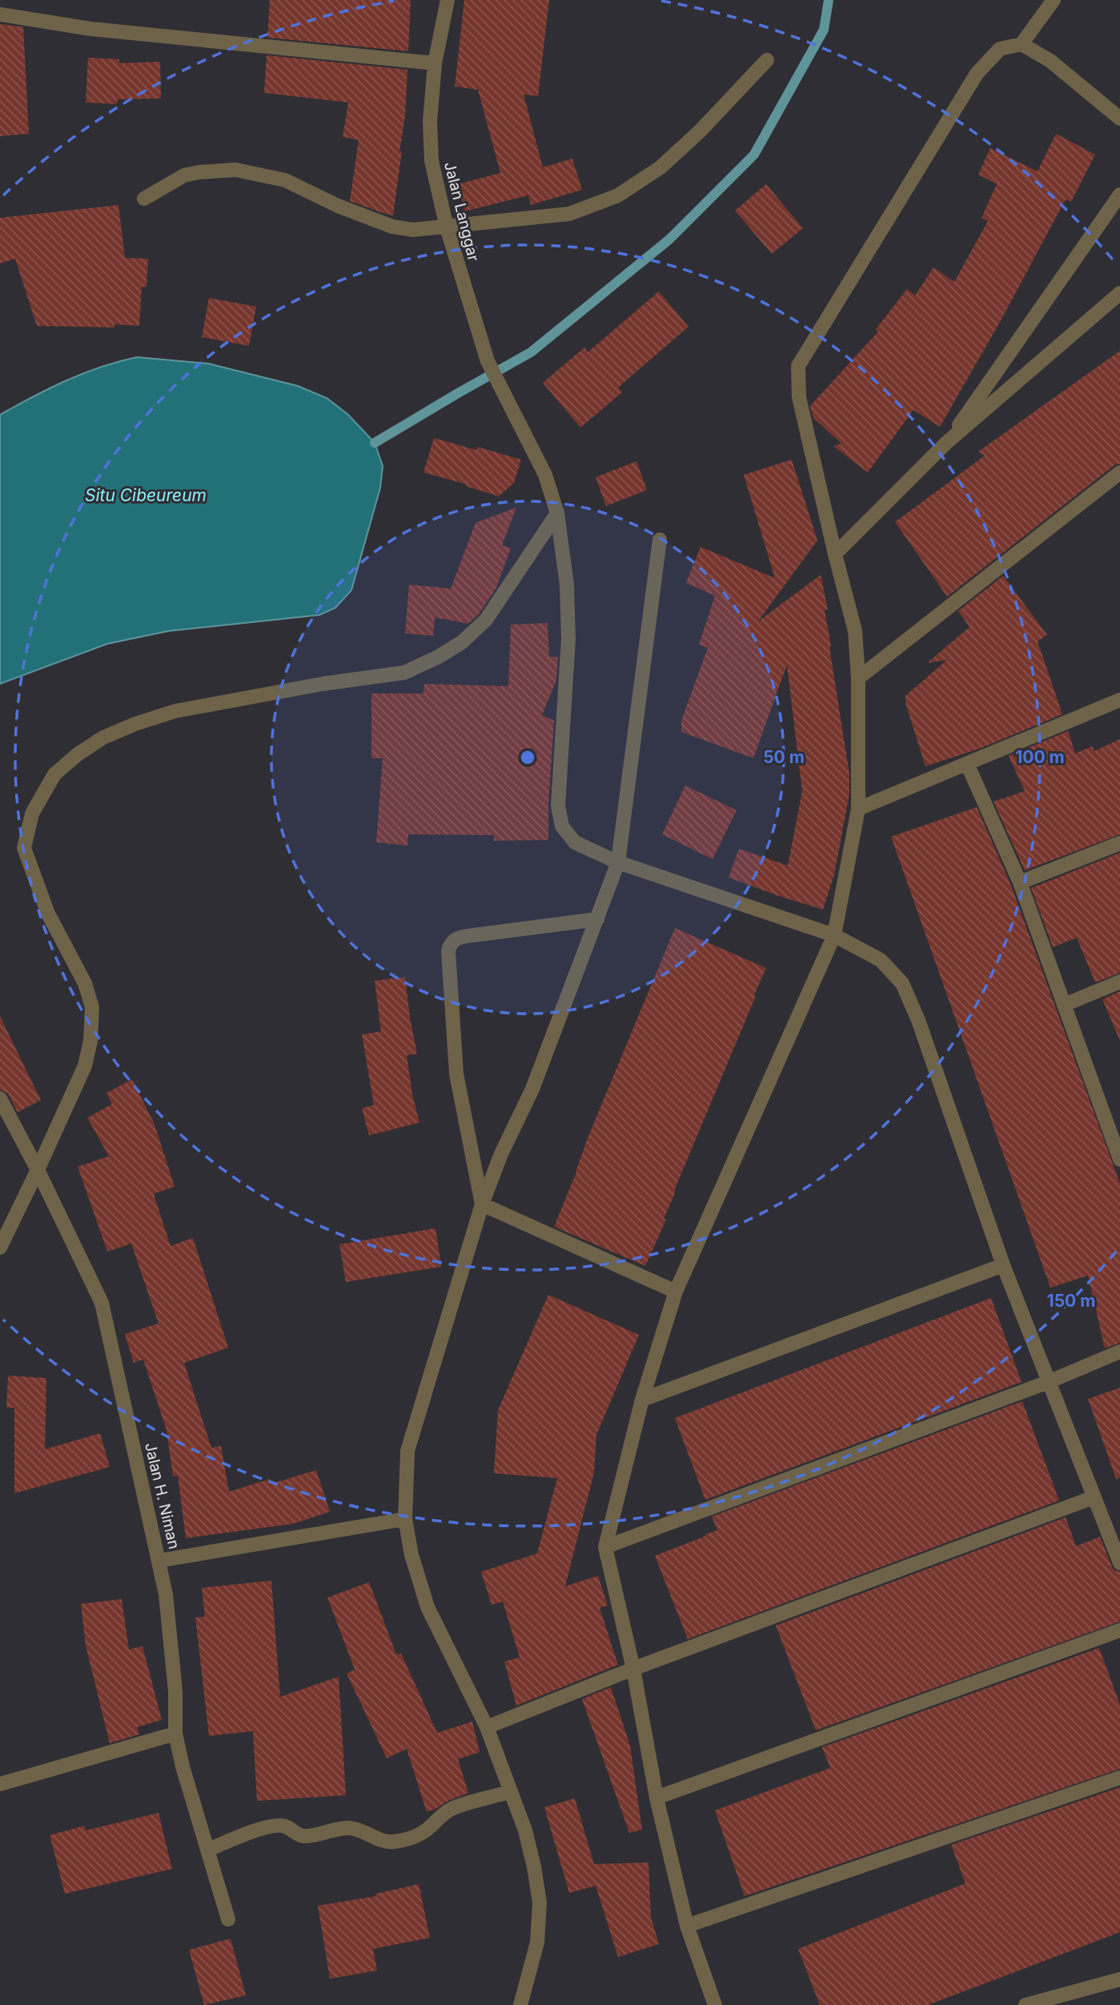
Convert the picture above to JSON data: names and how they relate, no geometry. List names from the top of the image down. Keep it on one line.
{"streets":{"street":["Jalan Langgar","Jalan H. Niman"]},"water":["Situ Cibeureum"],"rings":["50 m","100 m","150 m"]}
